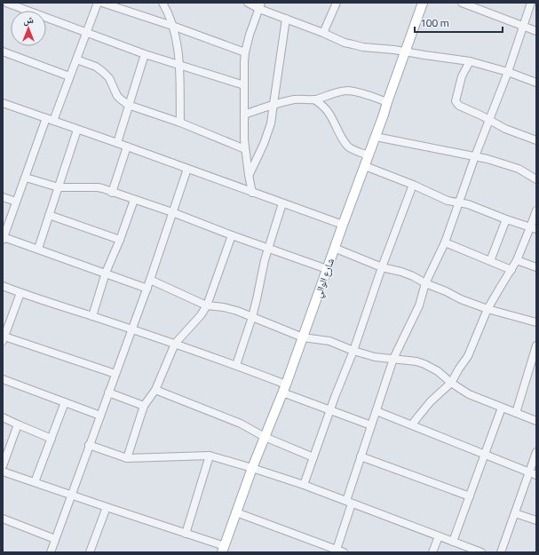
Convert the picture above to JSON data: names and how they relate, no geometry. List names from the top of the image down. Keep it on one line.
{"streets":{"main road":["شارع الوالي"]},"scale_bar":"100 m","north":"top"}
